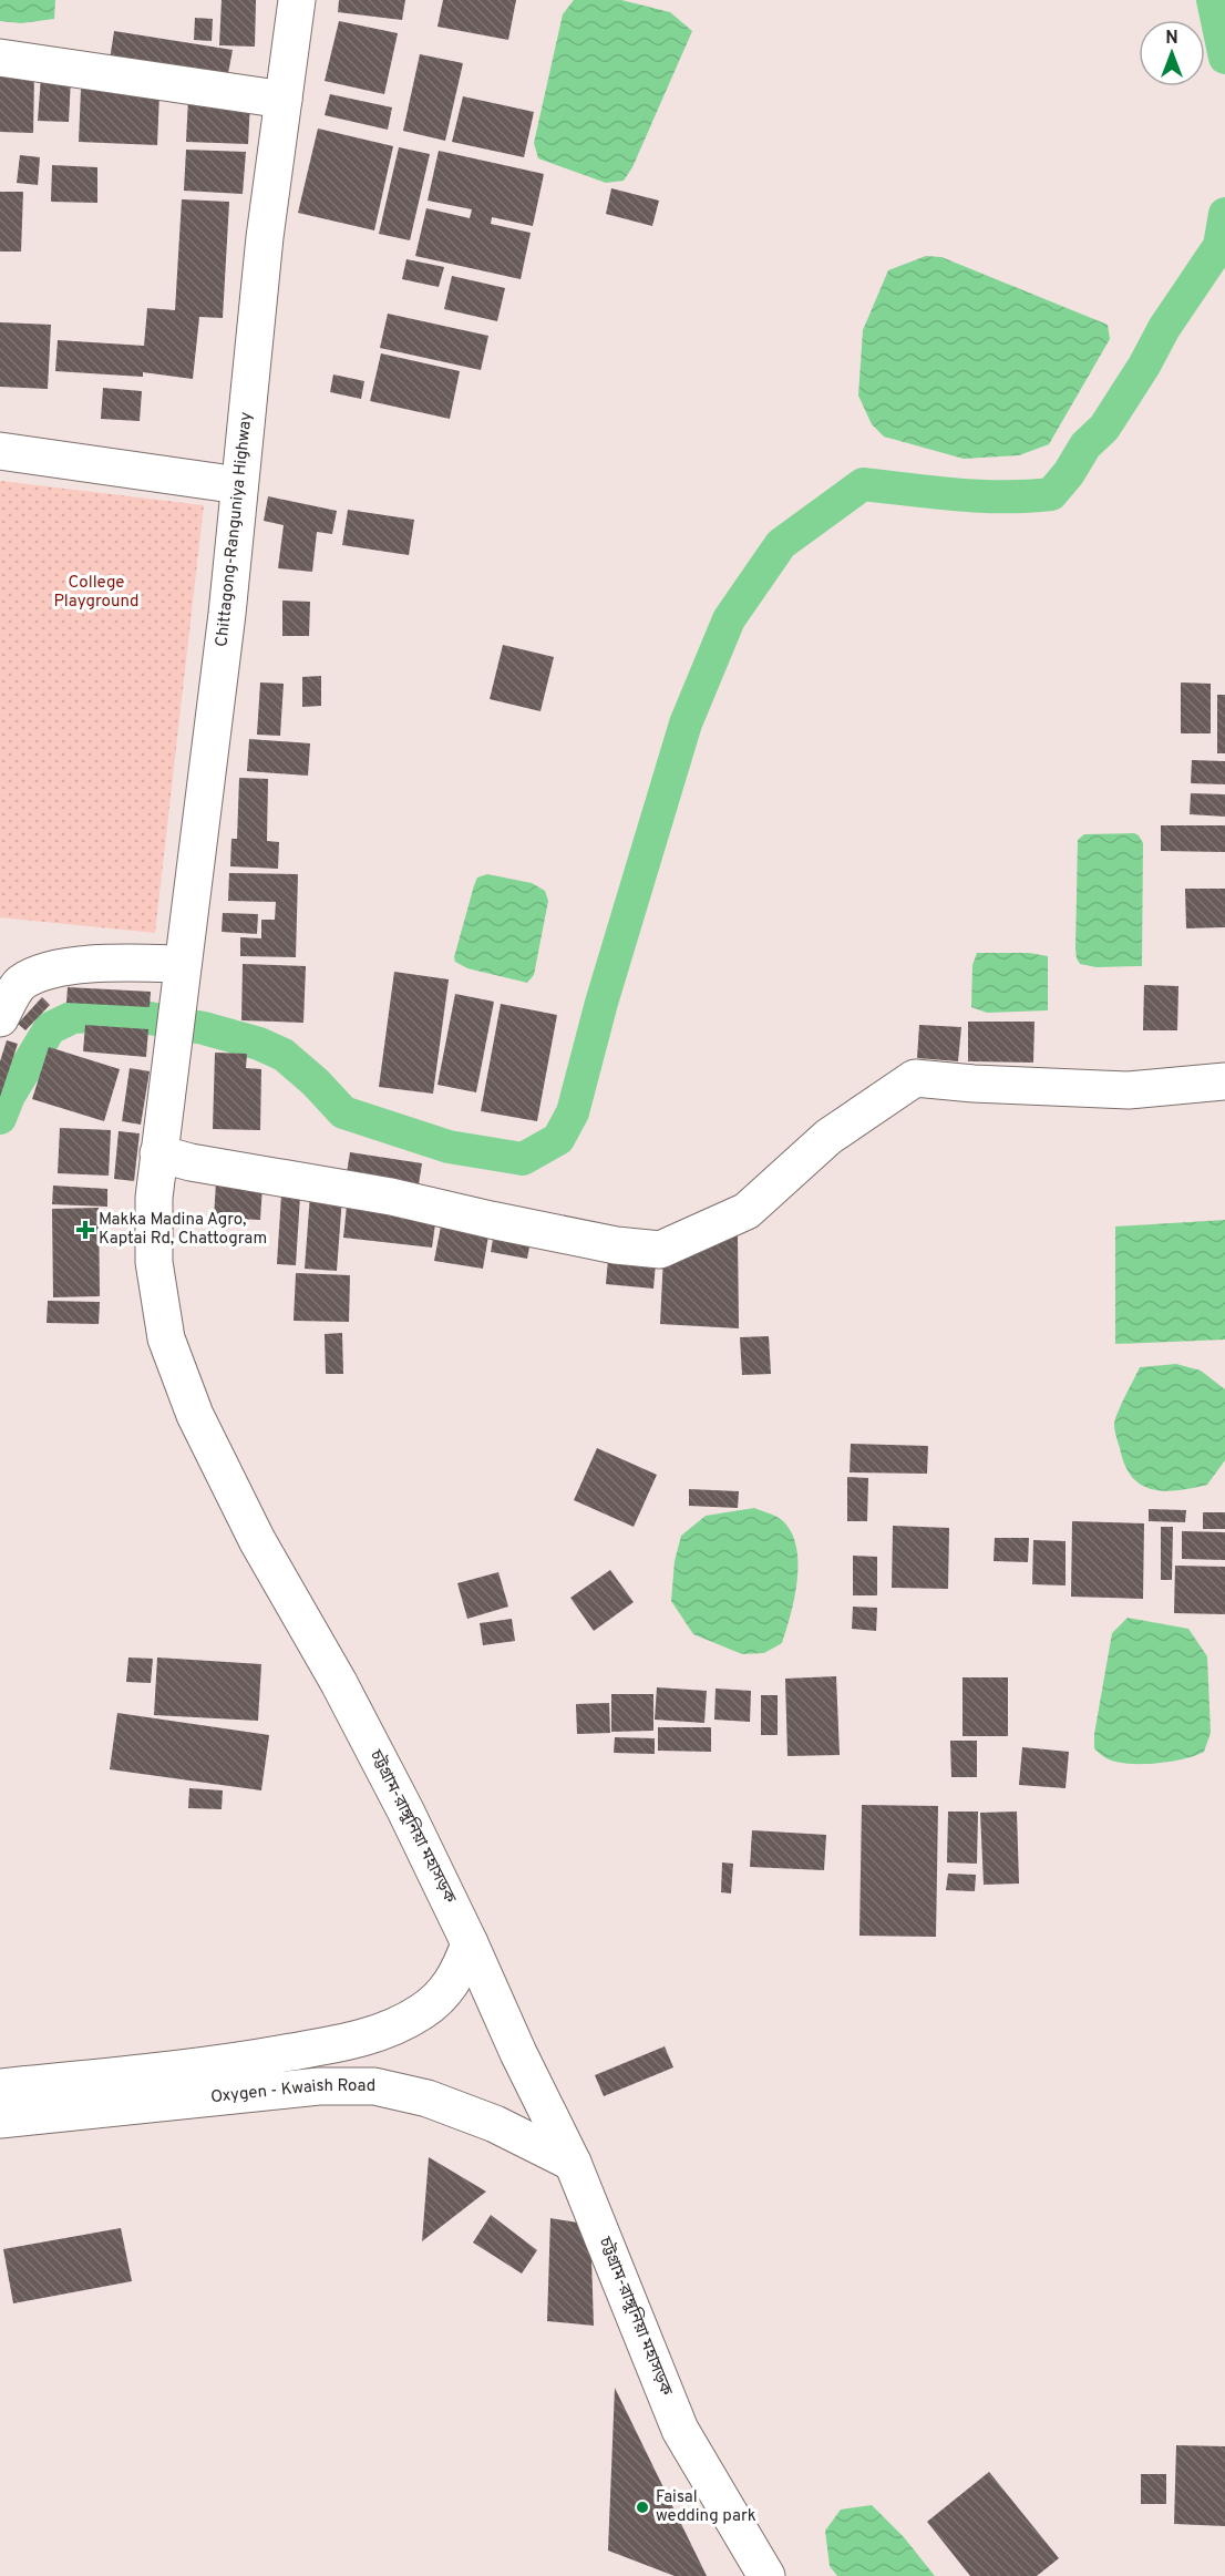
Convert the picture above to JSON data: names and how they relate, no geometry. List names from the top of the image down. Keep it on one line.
{"streets":{"main road":["Chittagong-Ranguniya Highway","চট্টগ্রাম-রাঙ্গুনিয়া মহাসড়ক","Oxygen - Kwaish Road"]},"crossings":[["Chittagong-Ranguniya Highway","চট্টগ্রাম-রাঙ্গুনিয়া মহাসড়ক"],["চট্টগ্রাম-রাঙ্গুনিয়া মহাসড়ক","Oxygen - Kwaish Road"]],"parks":["College Playground"],"places":{"health":["Makka Madina Agro, Kaptai Rd, Chattogram"],"other":["Faisal wedding park"]},"north":"top"}
